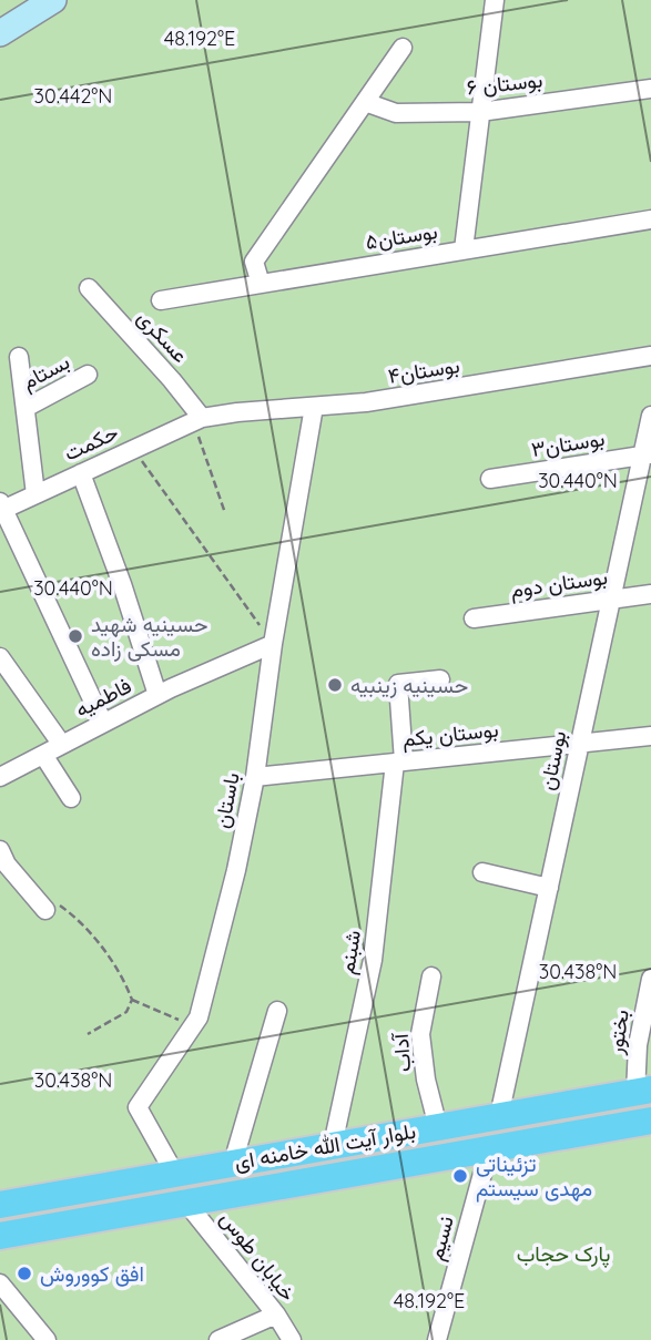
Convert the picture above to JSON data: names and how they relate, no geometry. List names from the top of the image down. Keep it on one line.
{"streets":{"main road":["بلوار آیت الله خامنه ای"],"street":["بوستان ۶","بوستان۵","عسکری","بوستان۴","بستام","حکمت","بوستان۳","بوستان دوم","فاطمیه","بوستان یکم","بوستان","باستان","شبنم","بختور","آداب","نسیم","خیابان طوس"]},"crossings":[["عسکری","بوستان۴"],["عسکری","حکمت"],["بوستان۴","حکمت"],["بوستان۴","باستان"],["بوستان۳","بوستان"],["بوستان دوم","بوستان"],["فاطمیه","باستان"],["بوستان یکم","بوستان"],["بوستان یکم","باستان"],["بوستان یکم","شبنم"],["بوستان","بلوار آیت الله خامنه ای"],["باستان","بلوار آیت الله خامنه ای"],["شبنم","بلوار آیت الله خامنه ای"],["بختور","بلوار آیت الله خامنه ای"],["آداب","بلوار آیت الله خامنه ای"],["بلوار آیت الله خامنه ای","نسیم"],["بلوار آیت الله خامنه ای","خیابان طوس"]],"parks":["پارک حجاب"],"places":["حسینیه شهید مسکی زاده","حسینیه زینبیه","تزئیناتی مهدی سیستم","افق کووروش"],"coordinates":["48.192°E","30.442°N","30.440°N","30.438°N"]}
